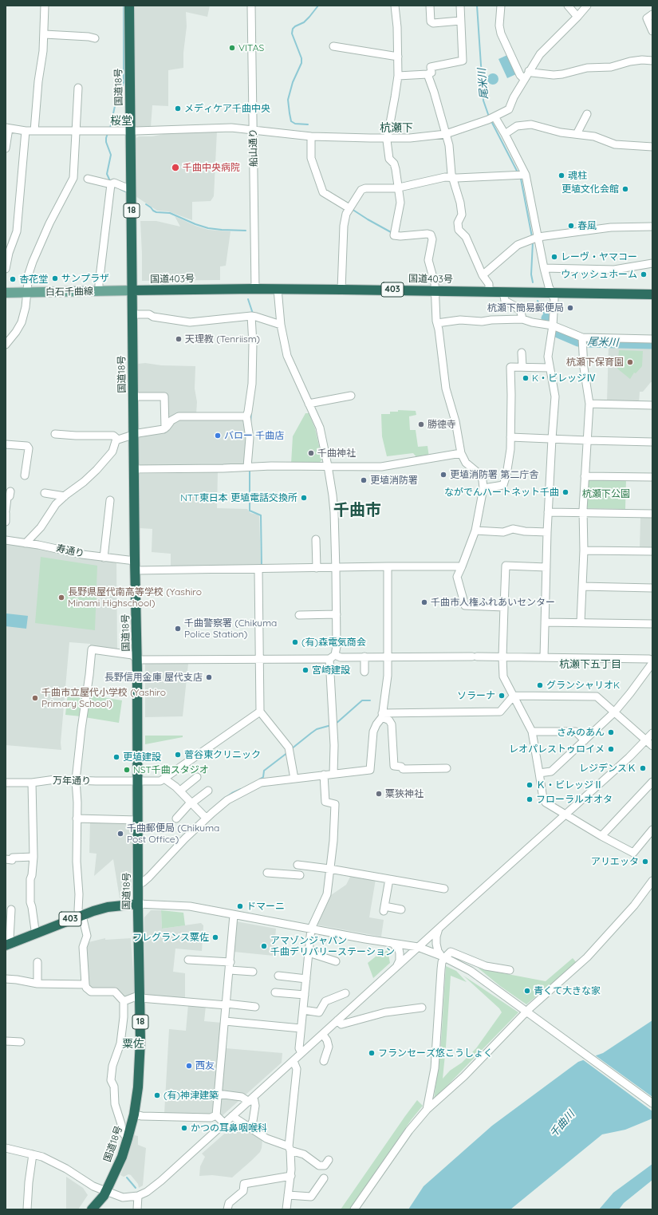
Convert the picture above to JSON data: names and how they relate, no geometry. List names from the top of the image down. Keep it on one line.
{"streets":{"highway":["国道18号","18","国道403号","403"],"main road":["白石千曲線"],"street":["船山通り","寿通り","万年通り"]},"crossings":[["国道18号","国道403号"],["国道18号","403"],["国道18号","白石千曲線"],["国道18号","寿通り"],["国道18号","万年通り"],["船山通り","国道403号"],["国道403号","白石千曲線"]],"districts":["桜堂","杭瀬下","千曲市","杭瀬下五丁目","粟佐"],"water":["尾米川","千曲川"],"parks":["杭瀬下公園"],"places":["VITAS","メディケア千曲中央","千曲中央病院","魂柱","更埴文化会館","春風","レーヴ・ヤマコー","ウィッシュホーム","サンプラザ","杏花堂","杭瀬下簡易郵便局","天理教 (Tenriism)","杭瀬下保育園","K・ビレッジⅣ","勝德寺","バロー 千曲店","千曲神社","更埴消防署 第二庁舎","更埴消防署","ながでんハートネット千曲","NTT東日本 更埴電話交換所","長野県屋代南高等学校 (Yashiro Minami Highschool)","千曲市人権ふれあいセンター","千曲警察署 (Chikuma Police Station)","(有)森電気商会","宮崎建設","長野信用金庫 屋代支店","グランシャリオK","ソラーナ","千曲市立屋代小学校 (Yashiro Primary School)","さみのあん","レオパレストゥロイメ","菅谷東クリニック","更埴建設","レジデンスＫ","NST千曲スタジオ","Ｋ・ビレッジⅡ","粟狹神社","フローラルオオタ","千曲郵便局 (Chikuma Post Office)","アリエッタ","ドマーニ","フレグランス粟佐","アマゾンジャパン 千曲デリバリーステーション","青くて大きな家","フランセーズ悠こうしょく","西友","(有)神津建築","かつの耳鼻咽喉科"]}
